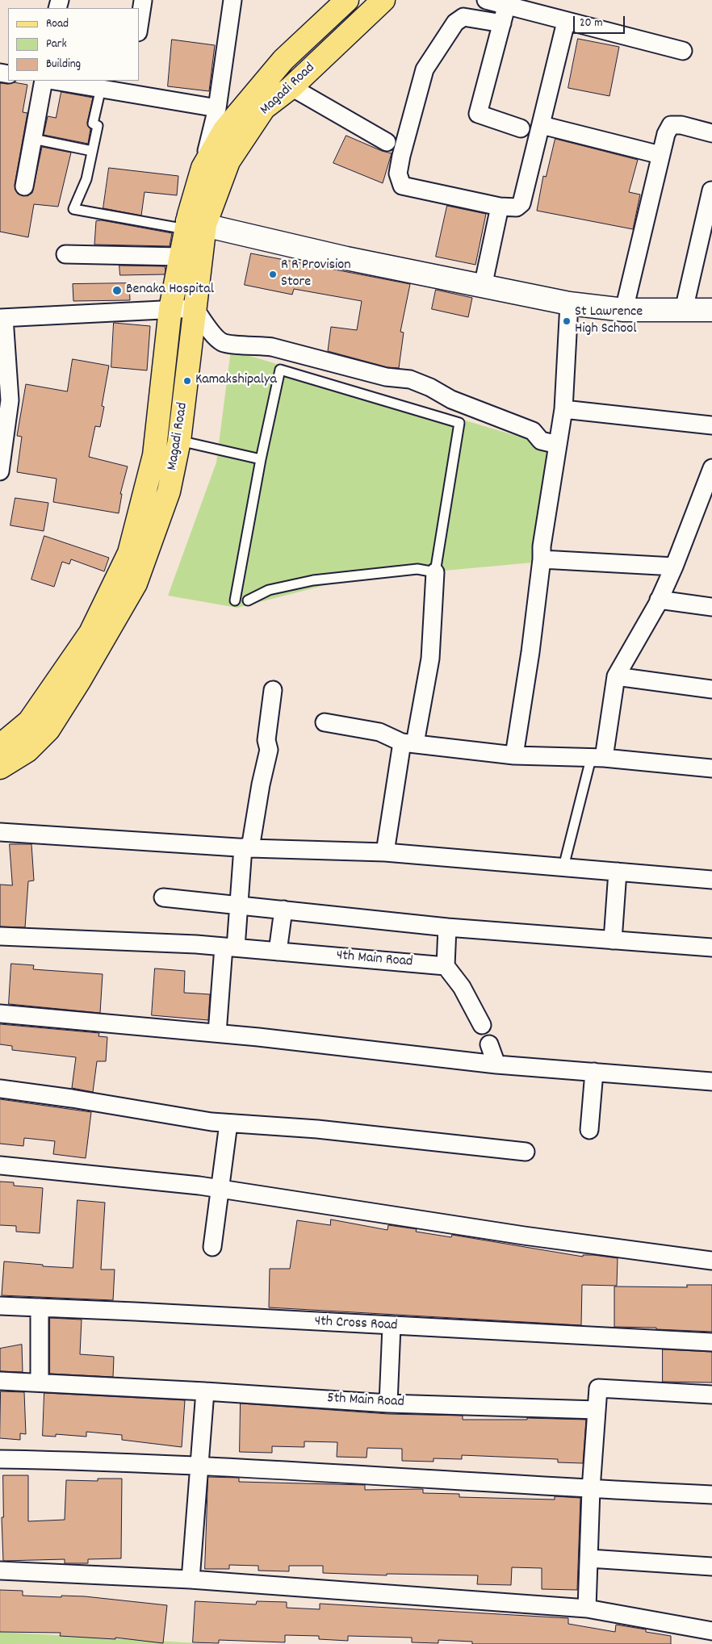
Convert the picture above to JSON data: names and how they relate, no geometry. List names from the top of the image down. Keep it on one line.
{"streets":{"main road":["Magadi Road"],"street":["4th Main Road","4th Cross Road","5th Main Road"]},"places":["R R Provision Store","Benaka Hospital","St Lawrence High School","Kamakshipalya"],"legend":["Road","Park","Building"],"scale_bar":"20 m"}
